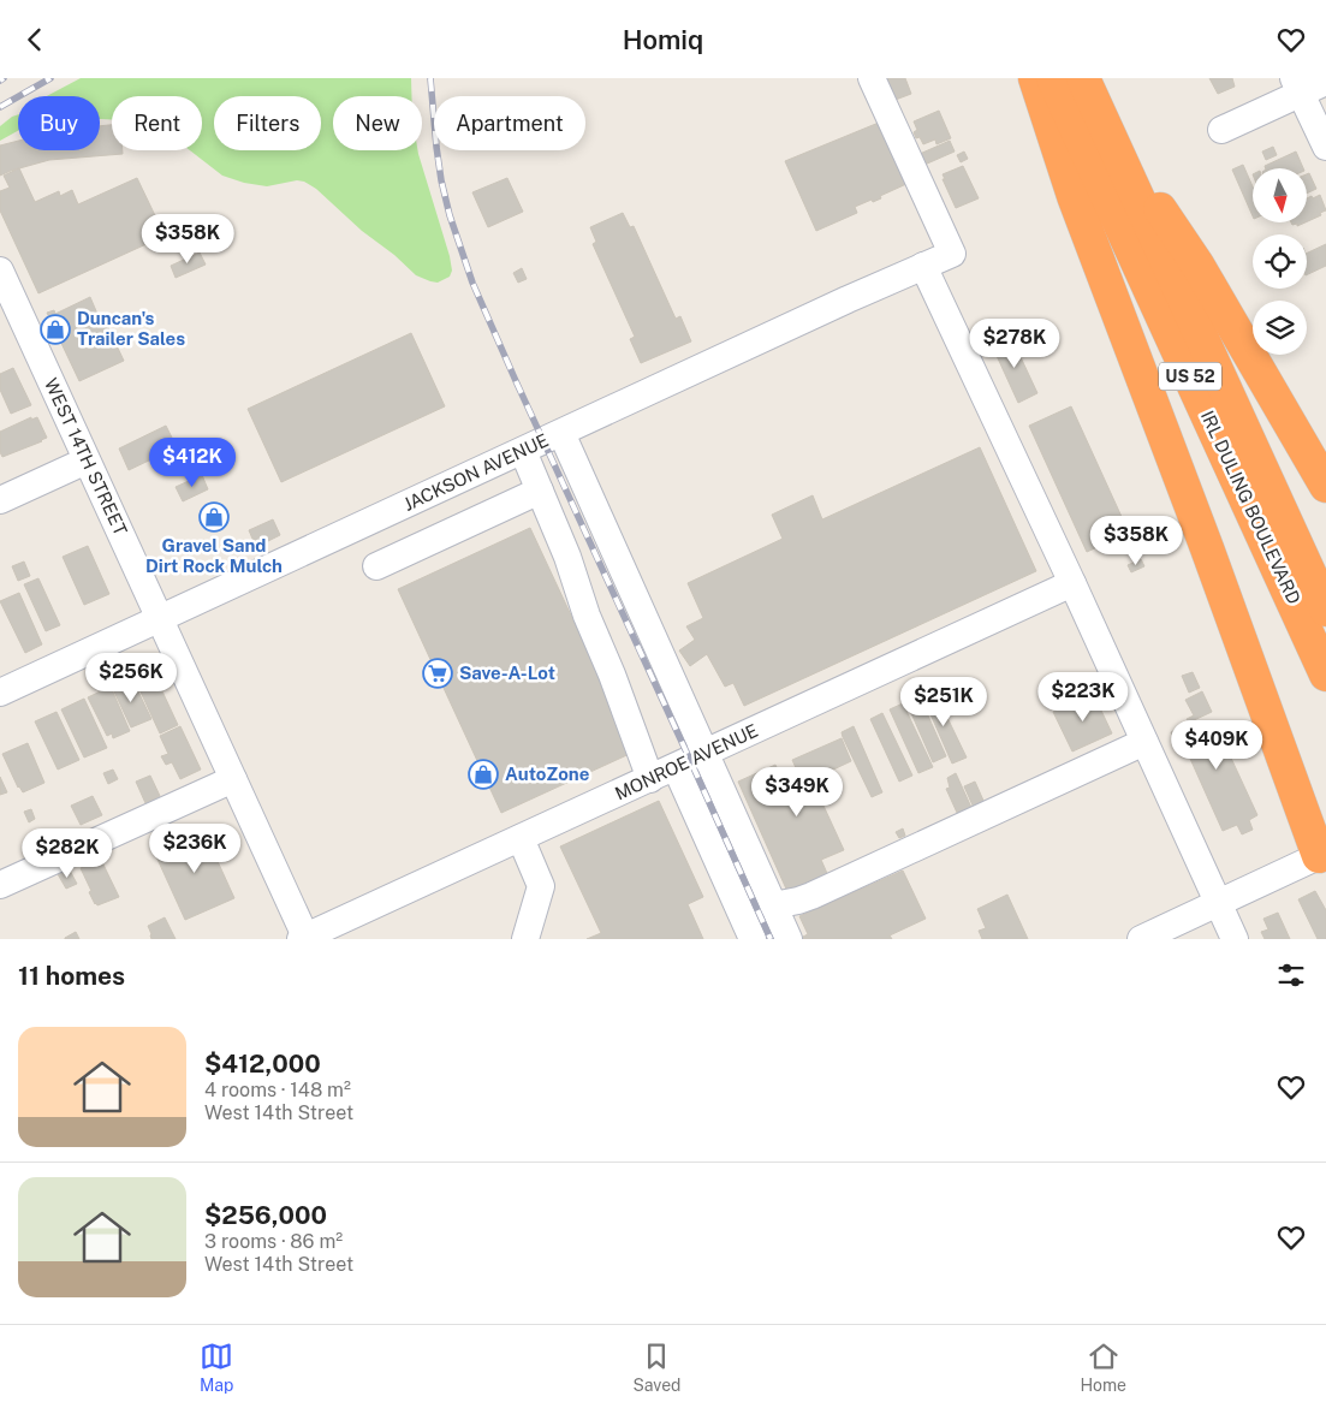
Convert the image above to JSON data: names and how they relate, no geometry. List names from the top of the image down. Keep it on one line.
{"streets":{"highway":["US 52","IRL DULING BOULEVARD"],"street":["WEST 14TH STREET","JACKSON AVENUE","MONROE AVENUE"]},"crossings":[["WEST 14TH STREET","JACKSON AVENUE"],["WEST 14TH STREET","MONROE AVENUE"]],"places":{"shop":["Duncan's Trailer Sales","Gravel Sand Dirt Rock Mulch","AutoZone"],"supermarket":["Save-A-Lot"]},"north":"bottom","page":{"header":"Homiq","chip":["Buy","Rent","Filters","New","Apartment"],"price":["$358K","$278K","$412K","$358K","$256K","$223K","$251K","$409K","$349K","$236K","$282K"],"heading":"11 homes","list":[{"name":"$412,000","note":"4 rooms · 148 m² · West 14th Street"},{"name":"$256,000","note":"3 rooms · 86 m² · West 14th Street"}],"tabs":["Map","Saved","Home"]}}
